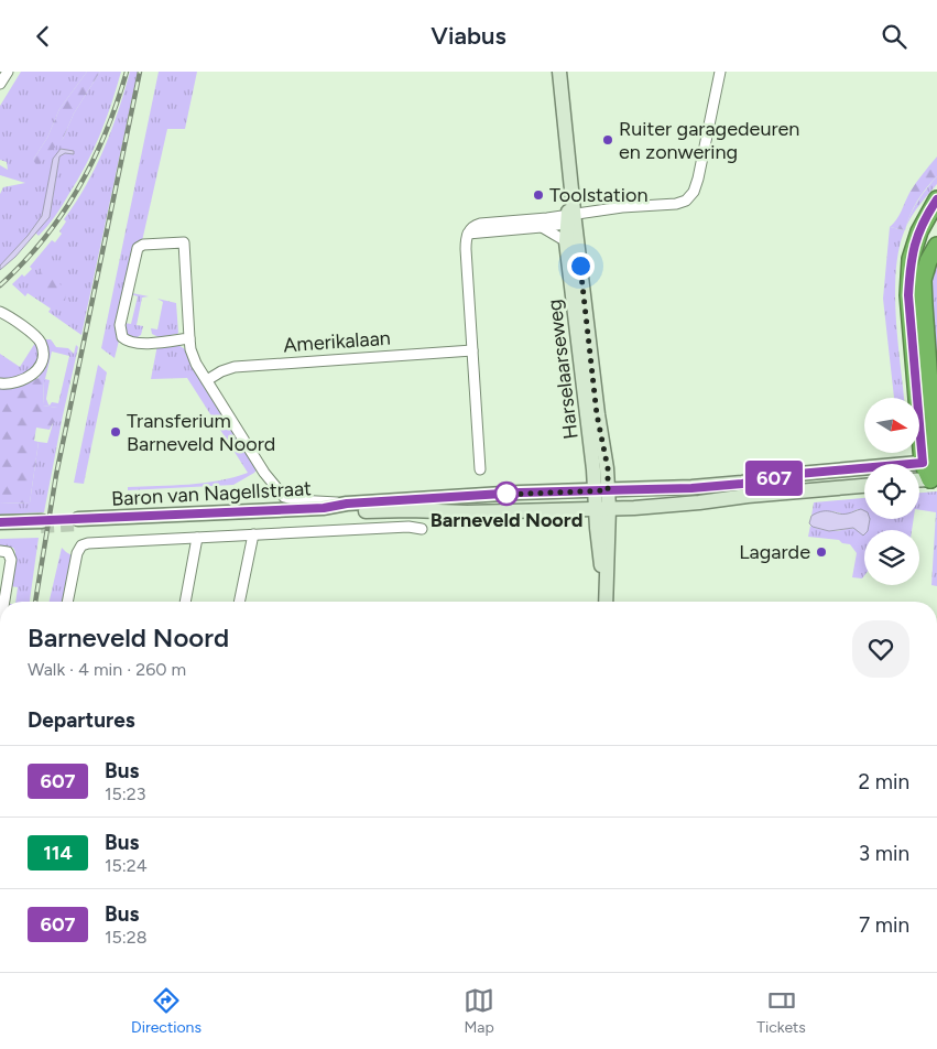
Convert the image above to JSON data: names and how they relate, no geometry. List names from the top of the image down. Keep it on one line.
{"streets":{"main road":["Harselaarseweg","Baron van Nagellstraat"],"street":["Amerikalaan"]},"crossings":[["Amerikalaan","Baron van Nagellstraat"],["Harselaarseweg","Baron van Nagellstraat"]],"places":["Ruiter garagedeuren en zonwering","Toolstation","Transferium Barneveld Noord","Barneveld Noord","Lagarde"],"lines":["bus line 607"],"north":"right","page":{"header":"Viabus","on_map":"607","heading":[["Barneveld Noord","Walk · 4 min · 260 m"],"Departures"],"list":[{"mark":"607","name":"Bus","note":"15:23","value":"2 min"},{"mark":"114","name":"Bus","note":"15:24","value":"3 min"},{"mark":"607","name":"Bus","note":"15:28","value":"7 min"}],"tabs":["Directions","Map","Tickets"]}}
